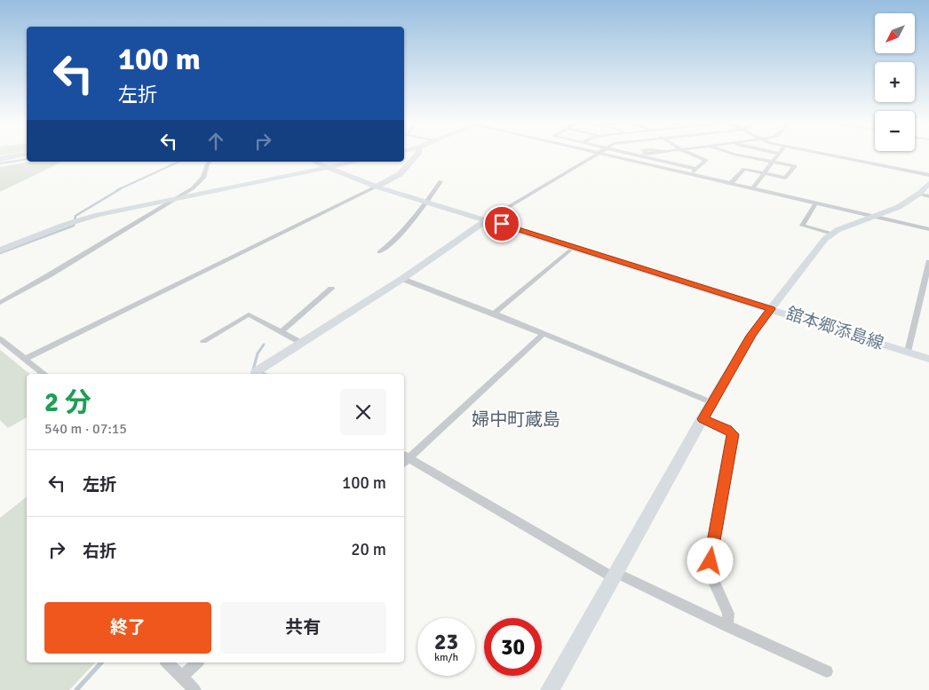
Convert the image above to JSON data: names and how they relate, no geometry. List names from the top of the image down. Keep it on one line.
{"streets":{"street":["舘本郷添島線"]},"districts":["婦中町蔵島"],"north":"bottom left","page":{"map_buttons":["+","−"],"turn":["100 m","左折"],"heading":["2 分","540 m · 07:15"],"list":[{"name":"左折","value":"100 m"},{"name":"右折","value":"20 m"}],"buttons":["終了","共有"],"speed":"23 km/h","limit":"30"}}
